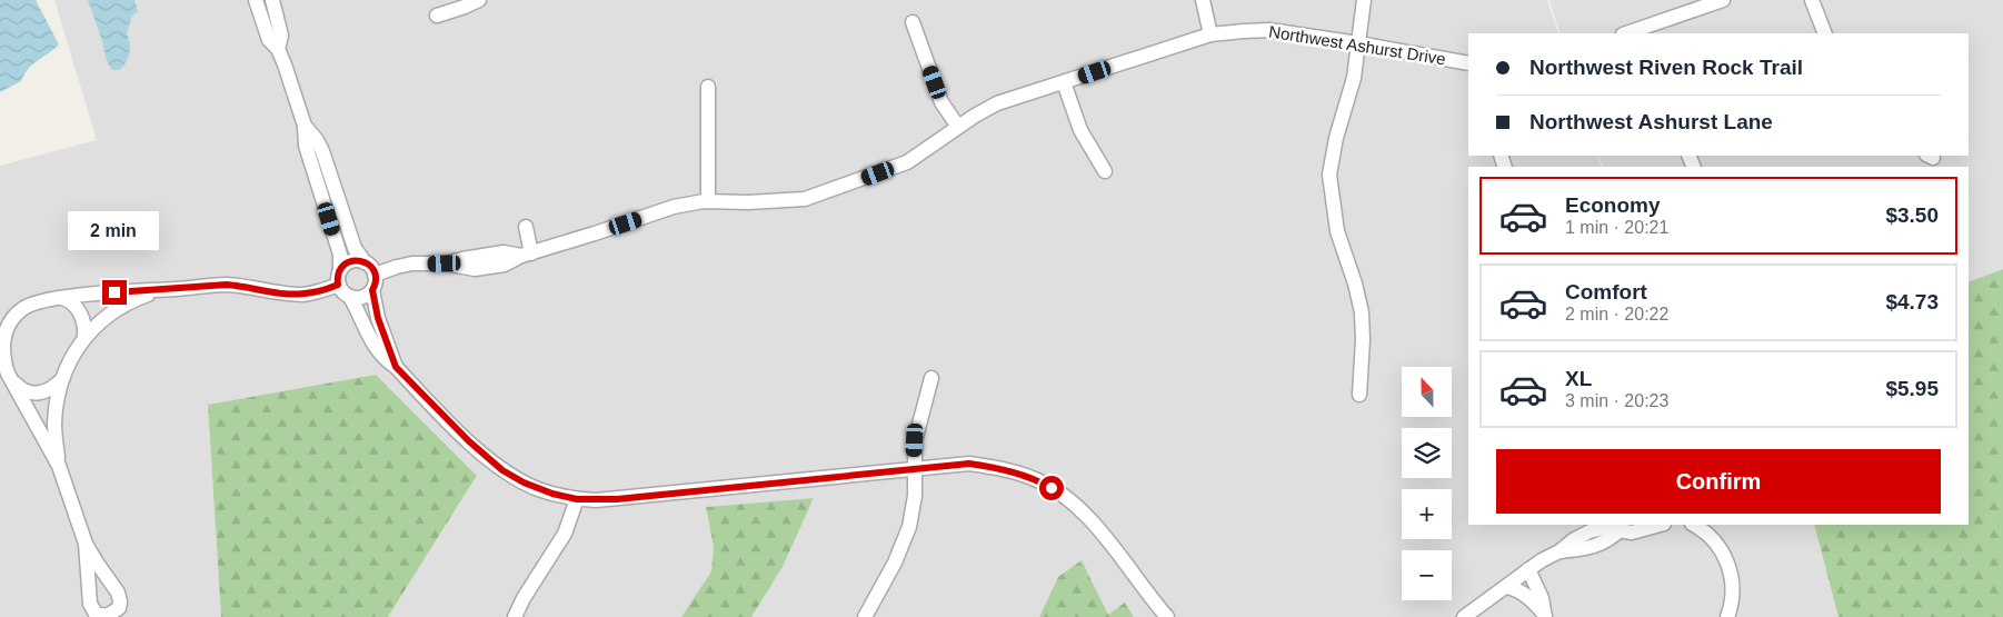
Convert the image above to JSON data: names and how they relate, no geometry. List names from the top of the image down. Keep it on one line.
{"streets":{"street":["Northwest Ashurst Drive"]},"north":"top","page":{"banner":["Northwest Riven Rock Trail","Northwest Ashurst Lane"],"list":[{"name":"Economy","note":"1 min · 20:21","value":"$3.50"},{"name":"Comfort","note":"2 min · 20:22","value":"$4.73"},{"name":"XL","note":"3 min · 20:23","value":"$5.95"}],"bubble":"2 min","map_buttons":["+","−"],"buttons":"Confirm"}}
